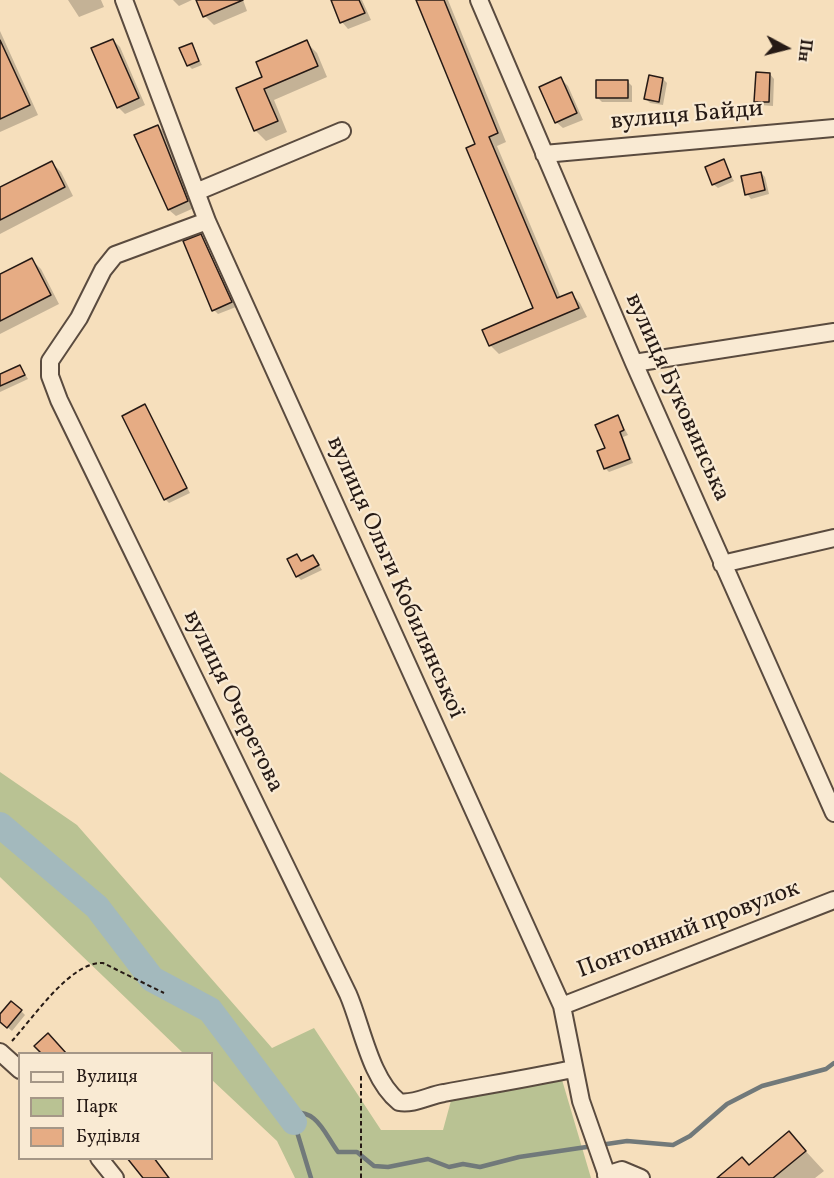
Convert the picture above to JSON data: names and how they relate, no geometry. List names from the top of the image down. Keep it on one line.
{"streets":{"street":["вулиця Байди","вулиця Буковинська","вулиця Ольги Кобилянської","вулиця Очеретова","Понтонний провулок"]},"crossings":[["вулиця Байди","вулиця Буковинська"],["вулиця Ольги Кобилянської","вулиця Очеретова"],["вулиця Ольги Кобилянської","Понтонний провулок"]],"legend":["Вулиця","Парк","Будівля"],"north":"right"}
